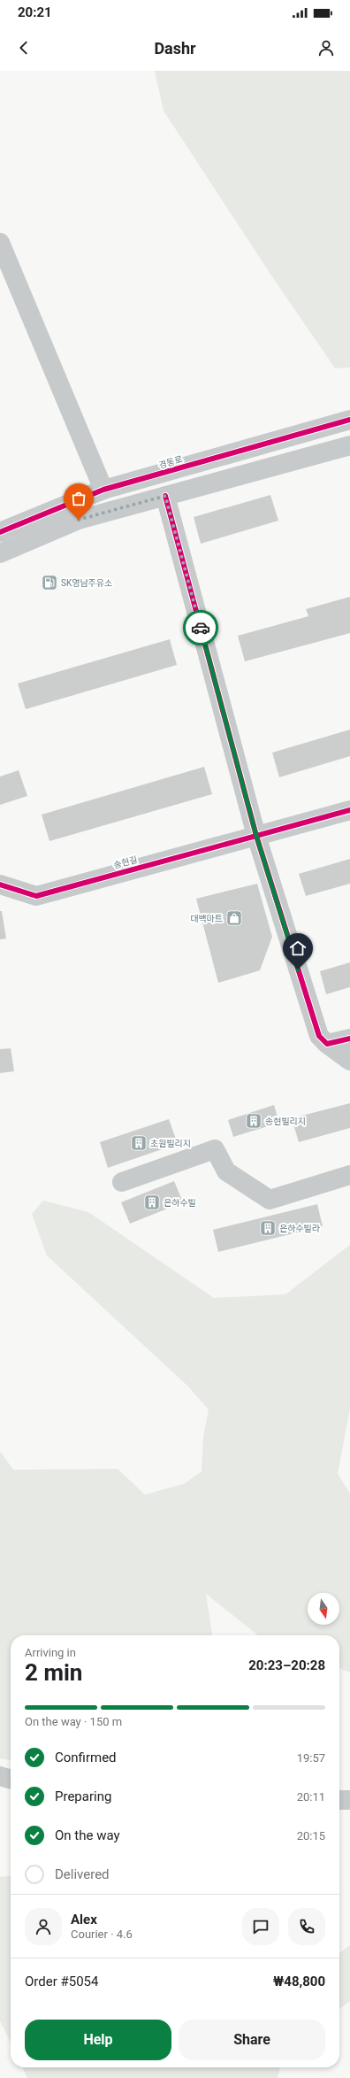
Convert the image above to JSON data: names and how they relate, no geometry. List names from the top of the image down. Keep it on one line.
{"streets":{"street":["경동로","송현길"]},"places":{"fuel station":["SK영남주유소"],"shop":["대백마트"],"building":["송현빌리지","초원빌리지","은하수빌","은하수빌라"]},"north":"bottom","page":{"status":"20:21","header":"Dashr","heading":["2 min","Arriving in","20:23–20:28"],"panel":["Alex","Courier · 4.6","Order #5054","₩48,800"],"bar":"On the way · 150 m","list":[["Confirmed","19:57"],["Preparing","20:11"],["On the way","20:15"],"Delivered"],"buttons":["Help","Share"]}}
